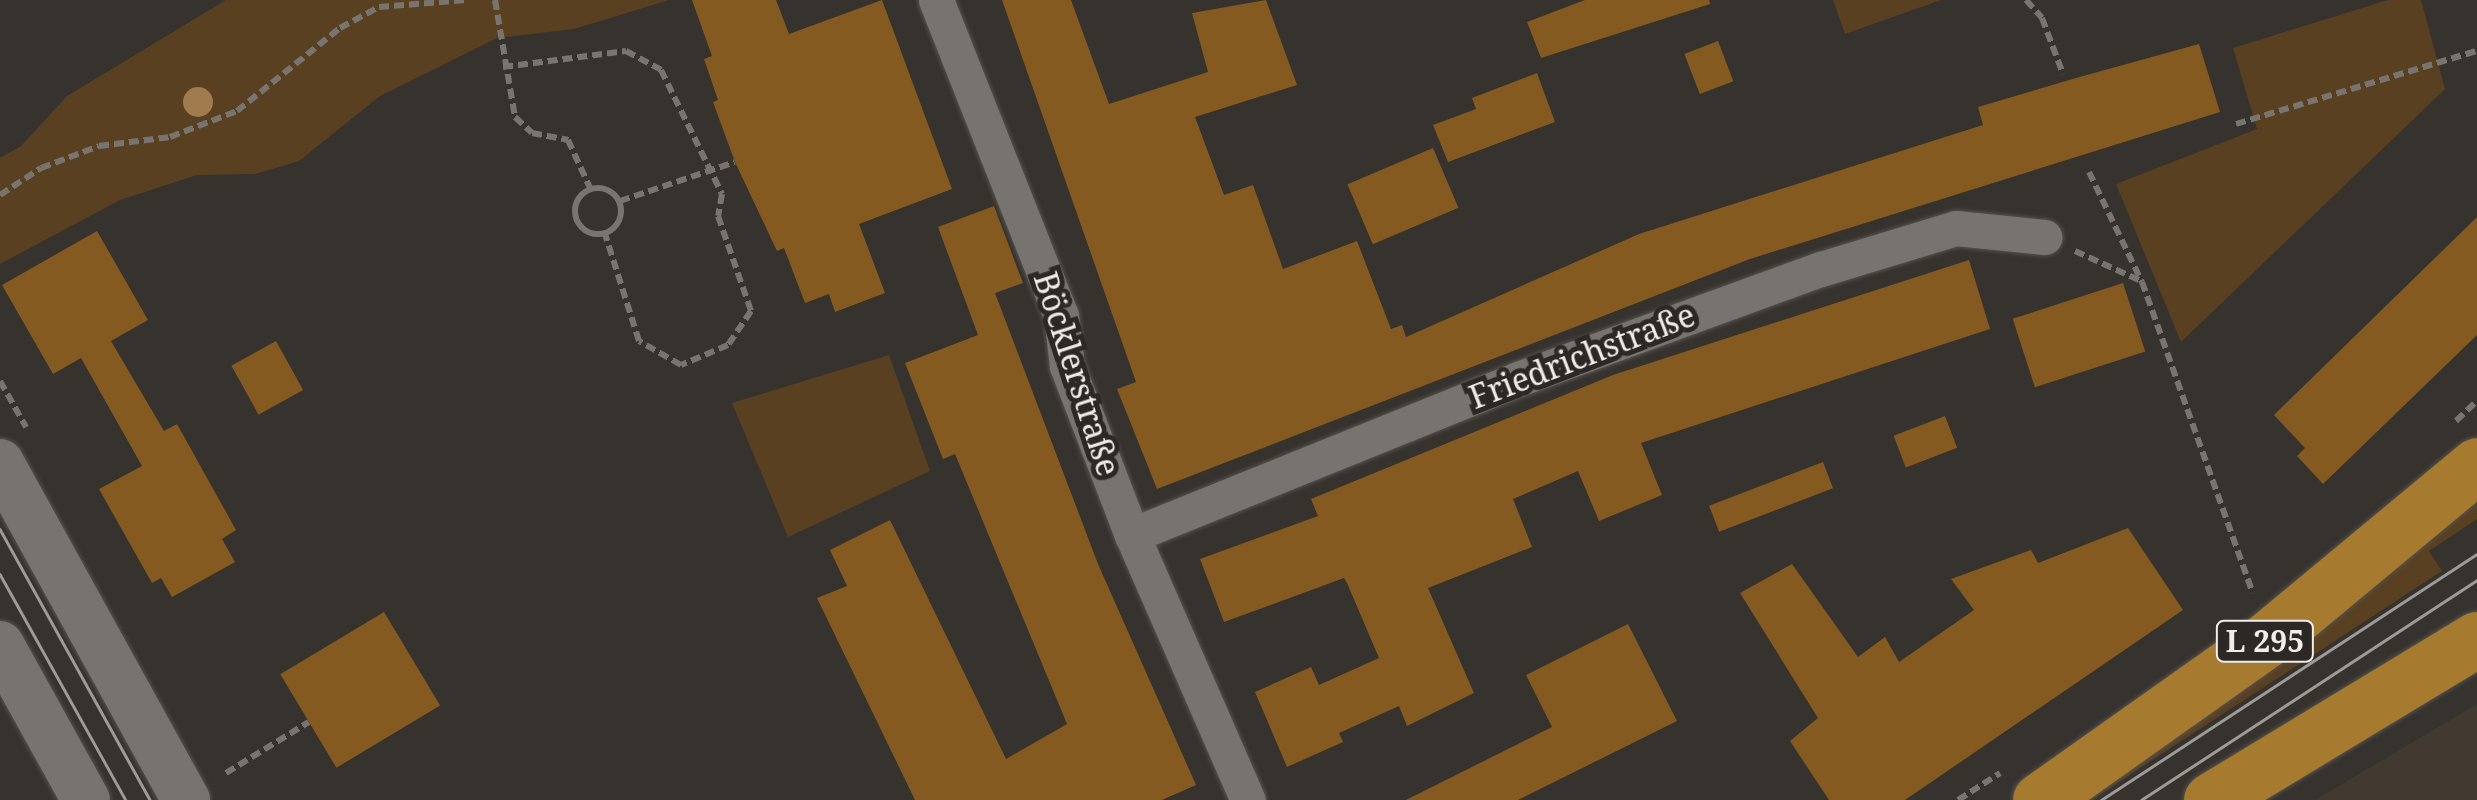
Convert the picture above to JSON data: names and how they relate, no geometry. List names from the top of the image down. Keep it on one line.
{"streets":{"main road":["L 295"],"street":["Friedrichstraße","Böcklerstraße"]},"crossings":[["Friedrichstraße","Böcklerstraße"]]}
